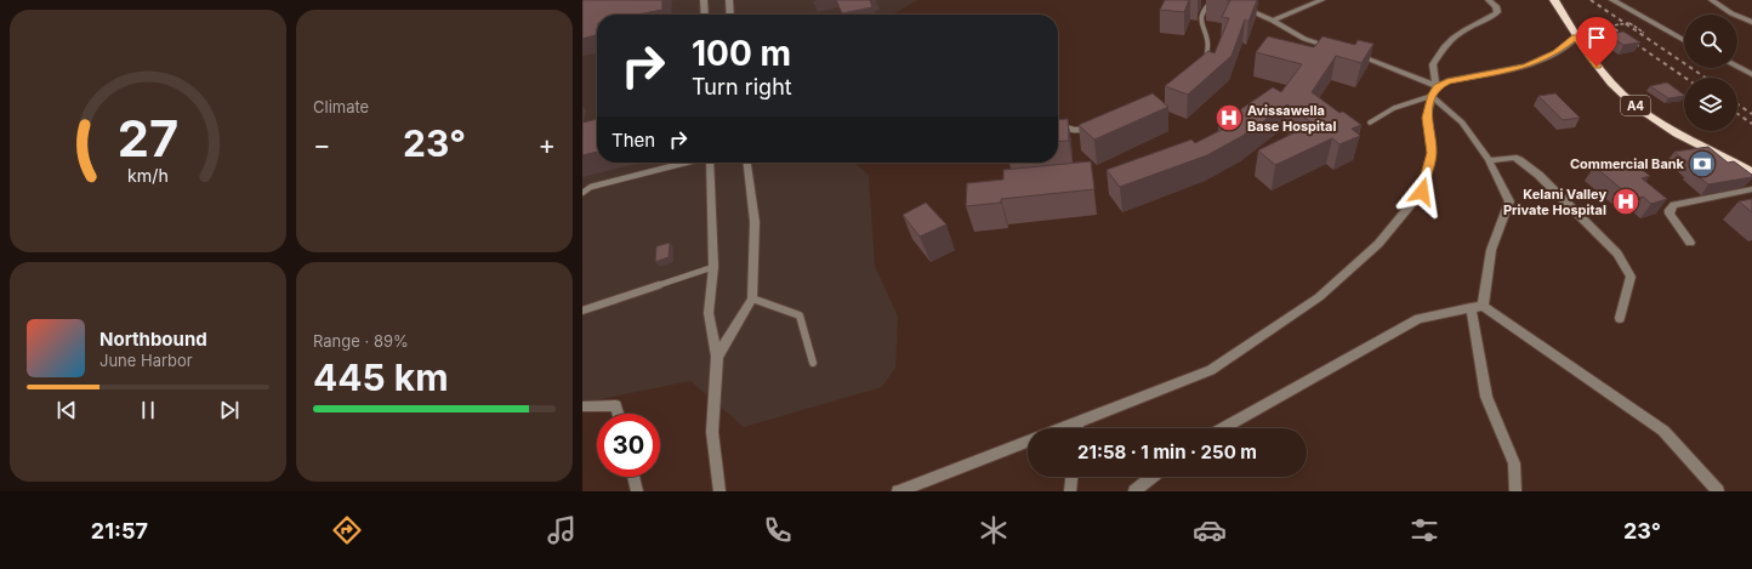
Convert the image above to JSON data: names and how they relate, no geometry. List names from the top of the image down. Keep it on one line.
{"streets":{"highway":["A4"]},"places":{"hospital":["Avissawella Base Hospital","Kelani Valley Private Hospital"],"bank":["Commercial Bank"]},"page":{"tile":["Climate",["Range · 89%","445 km"]],"turn":["100 m","Turn right"],"then":"Then","heat":["−","23°","+"],"song":["Northbound","June Harbor"],"limit":"30","trip":"21:58 · 1 min · 250 m","tabs":["21:57","23°"],"gauge":["27","km/h"]}}
